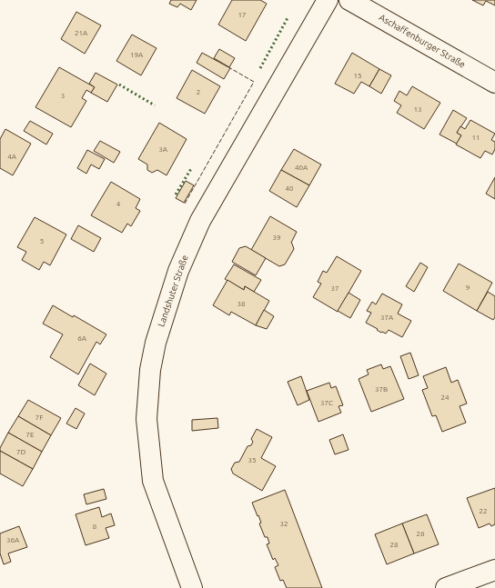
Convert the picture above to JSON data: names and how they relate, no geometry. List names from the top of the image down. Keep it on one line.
{"streets":{"street":["Aschaffenburger Straße","Landshuter Straße"]},"house_numbers":["17","21A","19A","15","2","3","13","11","3A","4A","40A","40","4","39","5","9","37","38","37A","6A","37B","24","37C","7F","7E","7D","35","22","32","8","26","36A","28"]}
